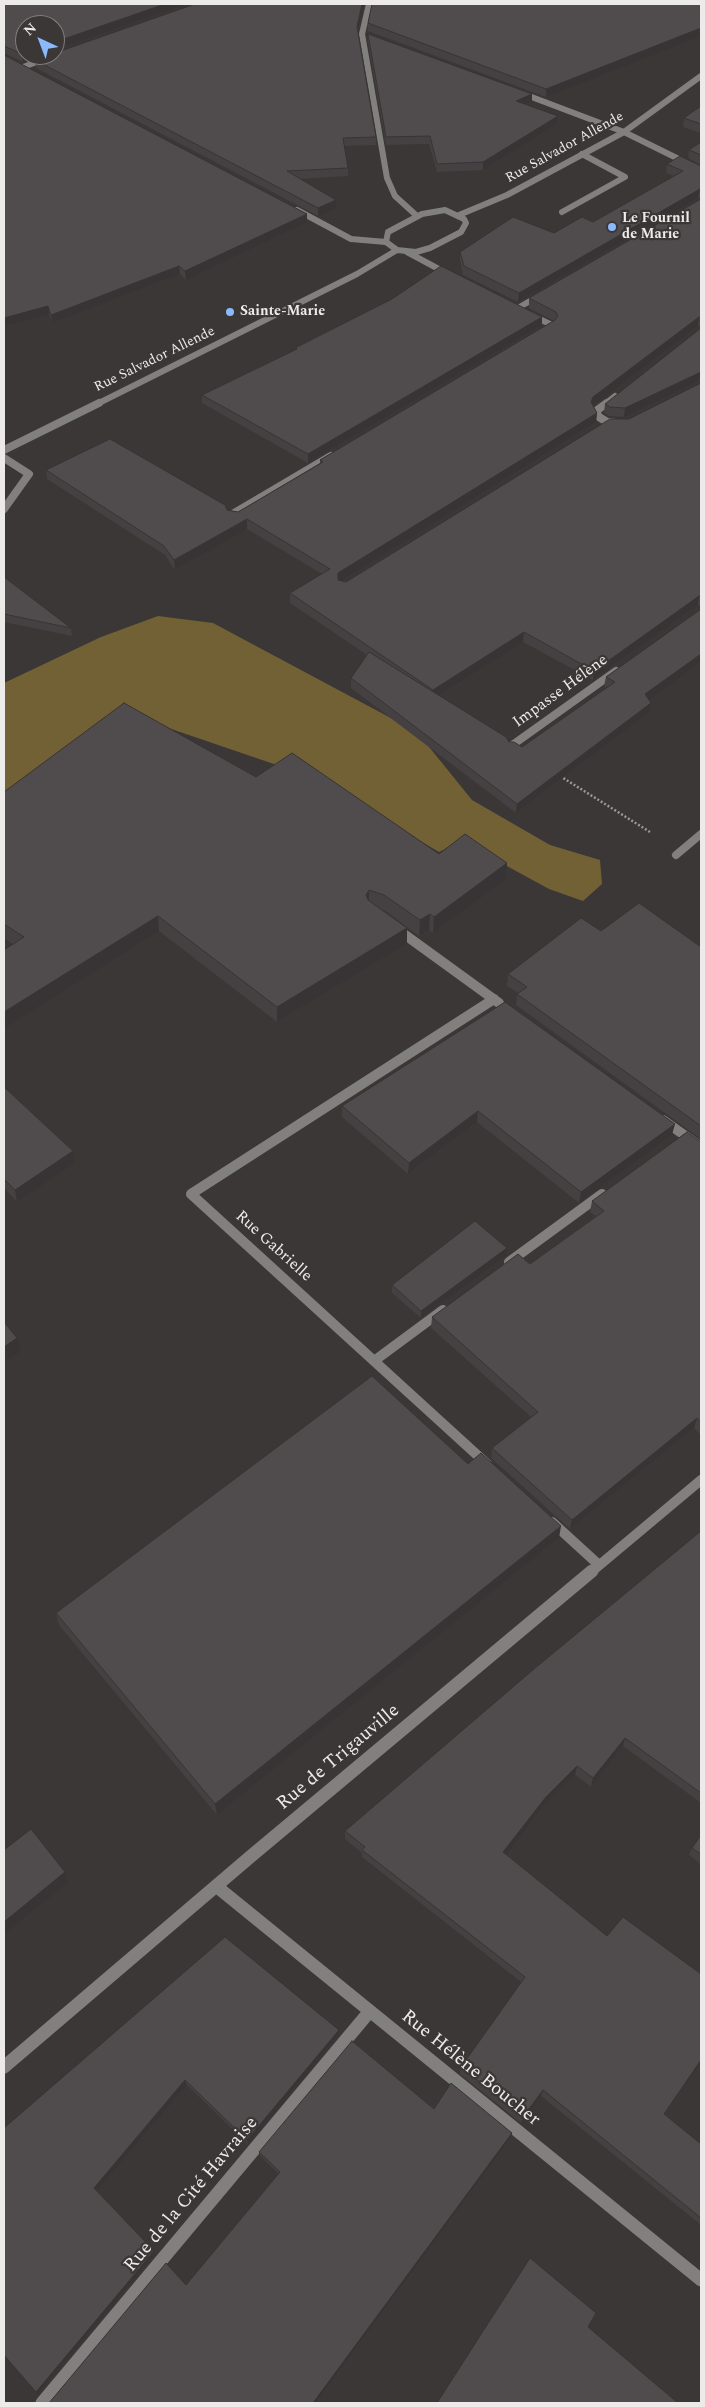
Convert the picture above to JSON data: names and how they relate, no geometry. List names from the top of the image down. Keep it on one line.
{"streets":{"street":["Rue Salvador Allende","Impasse Hélène","Rue Gabrielle","Rue de Trigauville","Rue Hélène Boucher","Rue de la Cité Havraise"]},"crossings":[["Rue de Trigauville","Rue Hélène Boucher"],["Rue Hélène Boucher","Rue de la Cité Havraise"]],"places":["Le Fournil de Marie","Sainte-Marie"],"north":"top left"}
